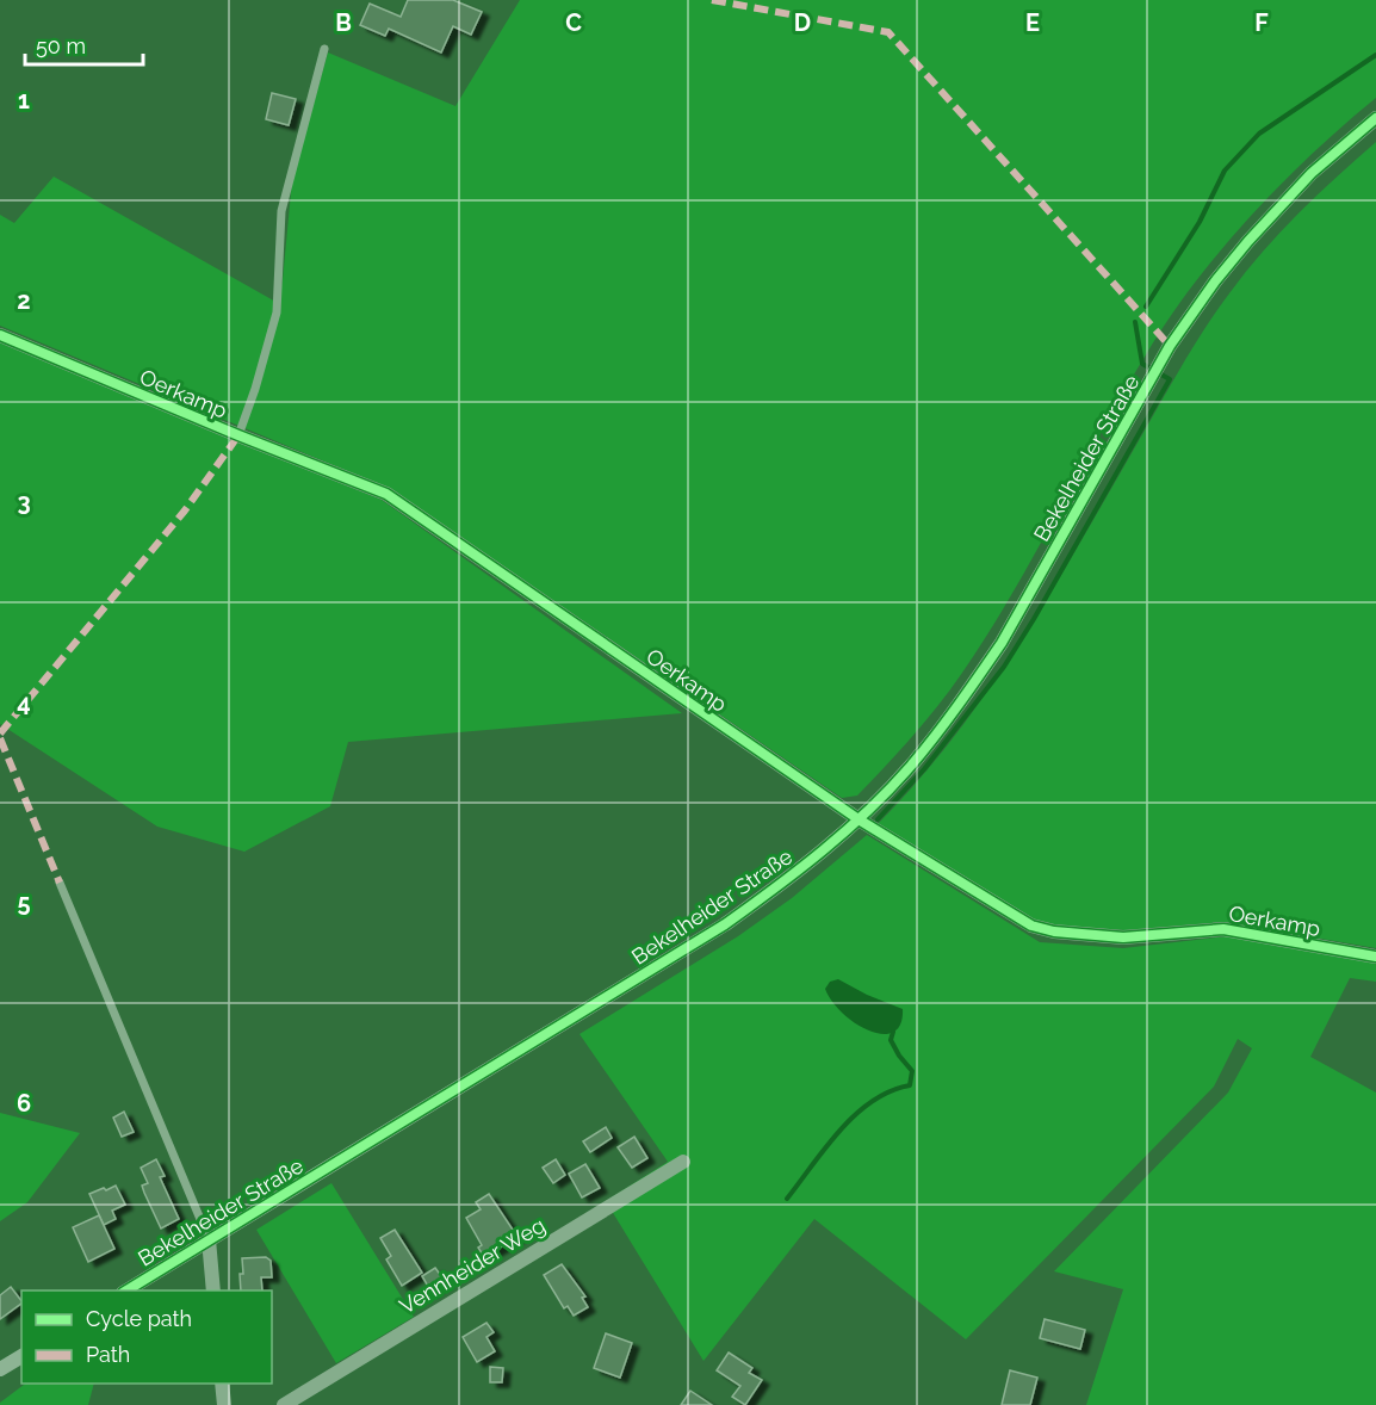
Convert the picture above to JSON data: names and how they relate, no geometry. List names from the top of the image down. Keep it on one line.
{"streets":{"street":["Oerkamp","Bekelheider Straße","Vennheider Weg"]},"crossings":[["Oerkamp","Bekelheider Straße"]],"legend":["Cycle path","Path"],"scale_bar":"50 m","grid":{"columns":["B","C","D","E","F"],"rows":["1","2","3","4","5","6"]}}
